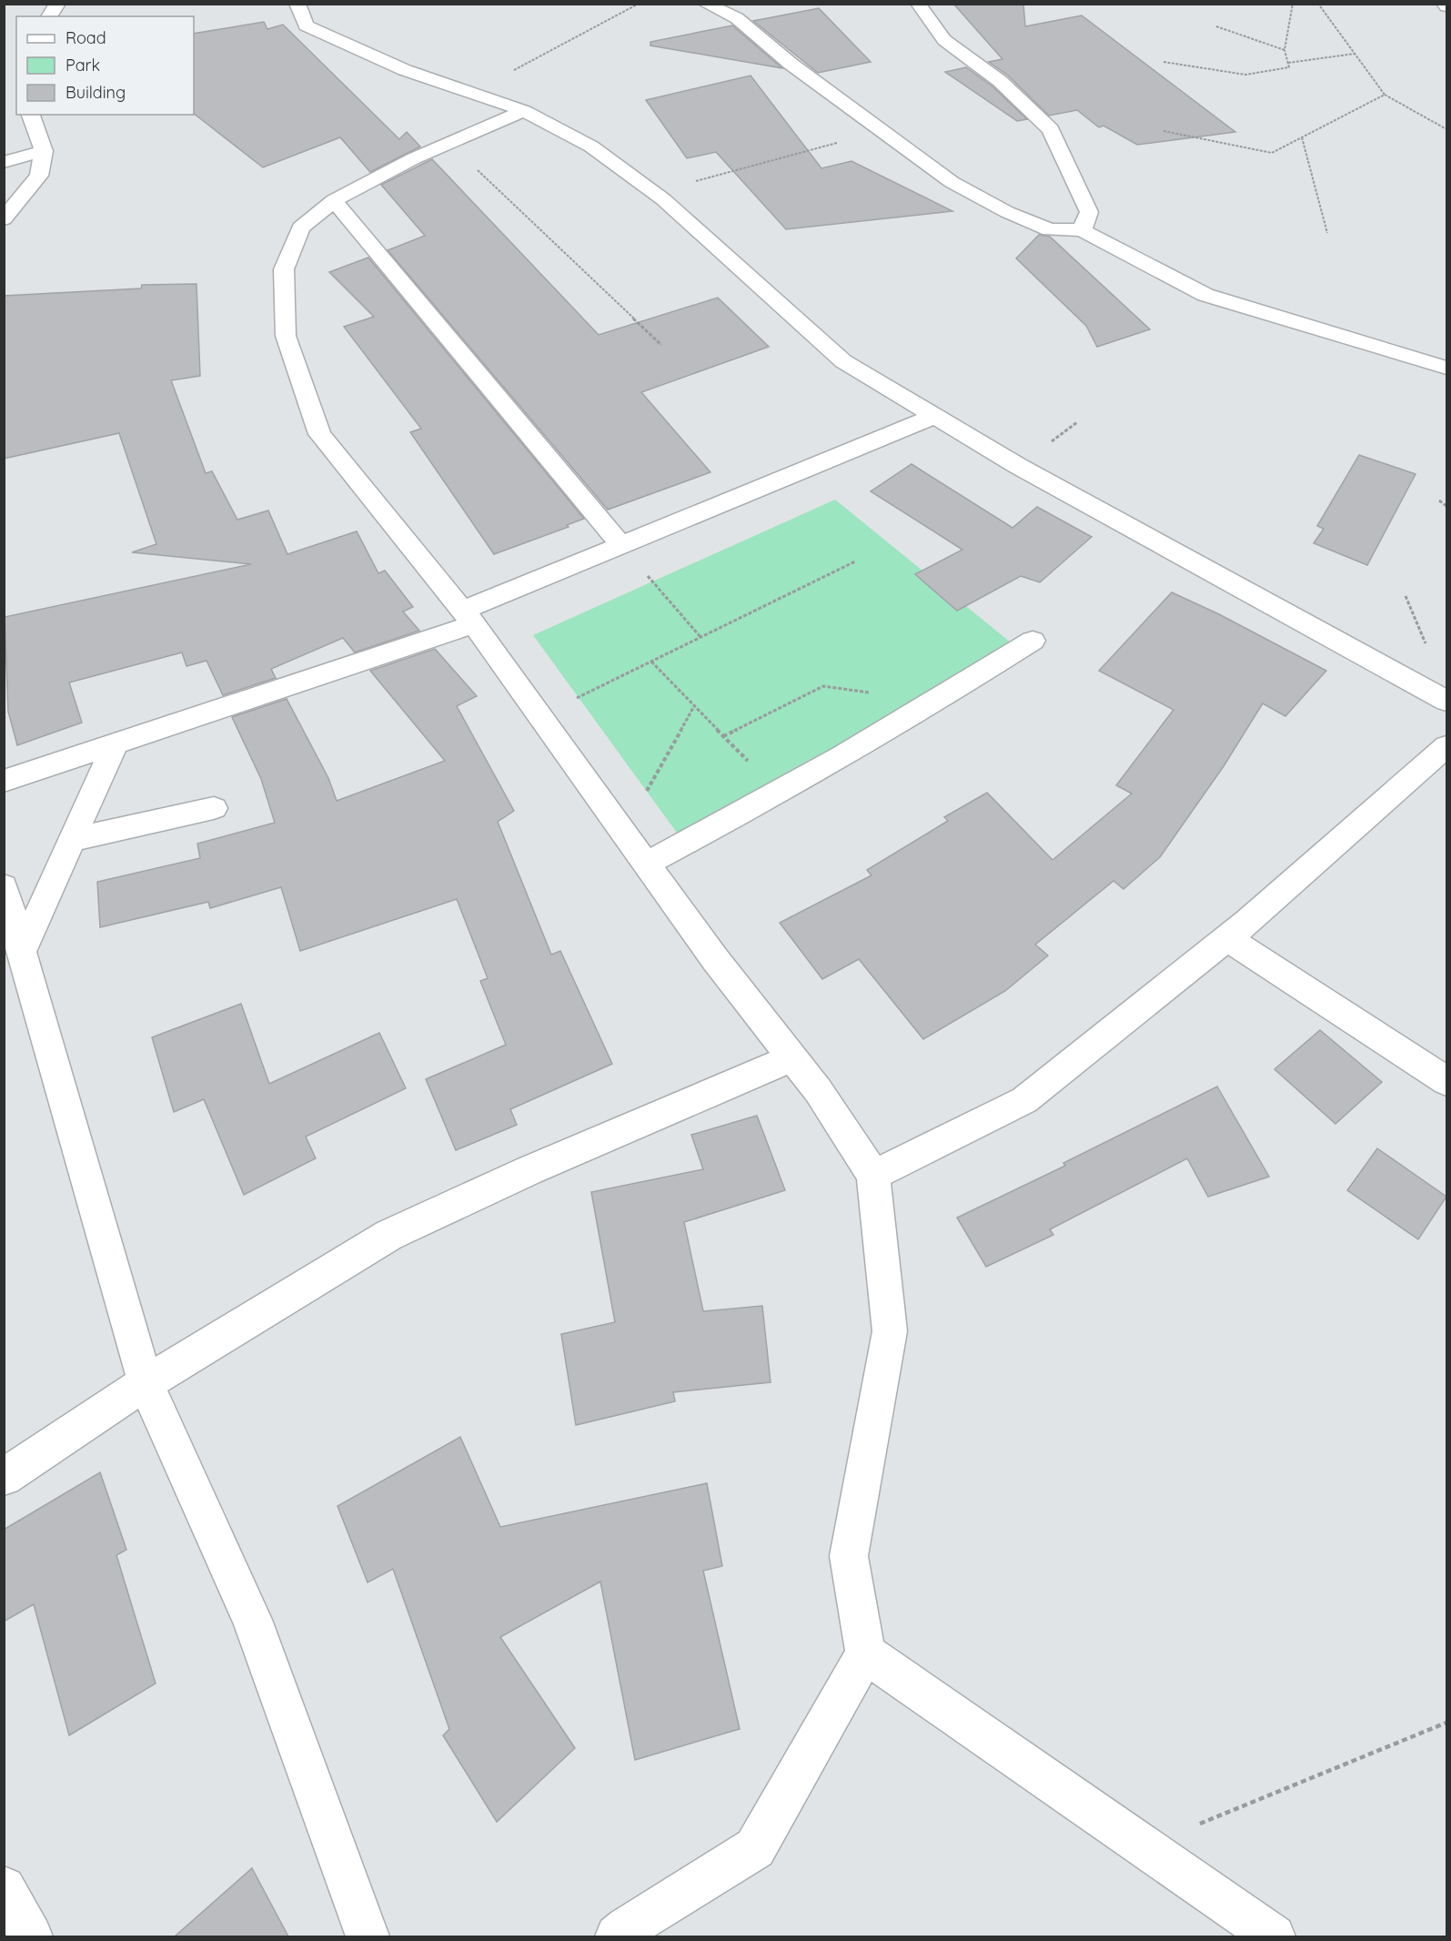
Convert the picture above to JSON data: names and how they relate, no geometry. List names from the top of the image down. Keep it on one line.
{"legend":["Road","Park","Building"]}
